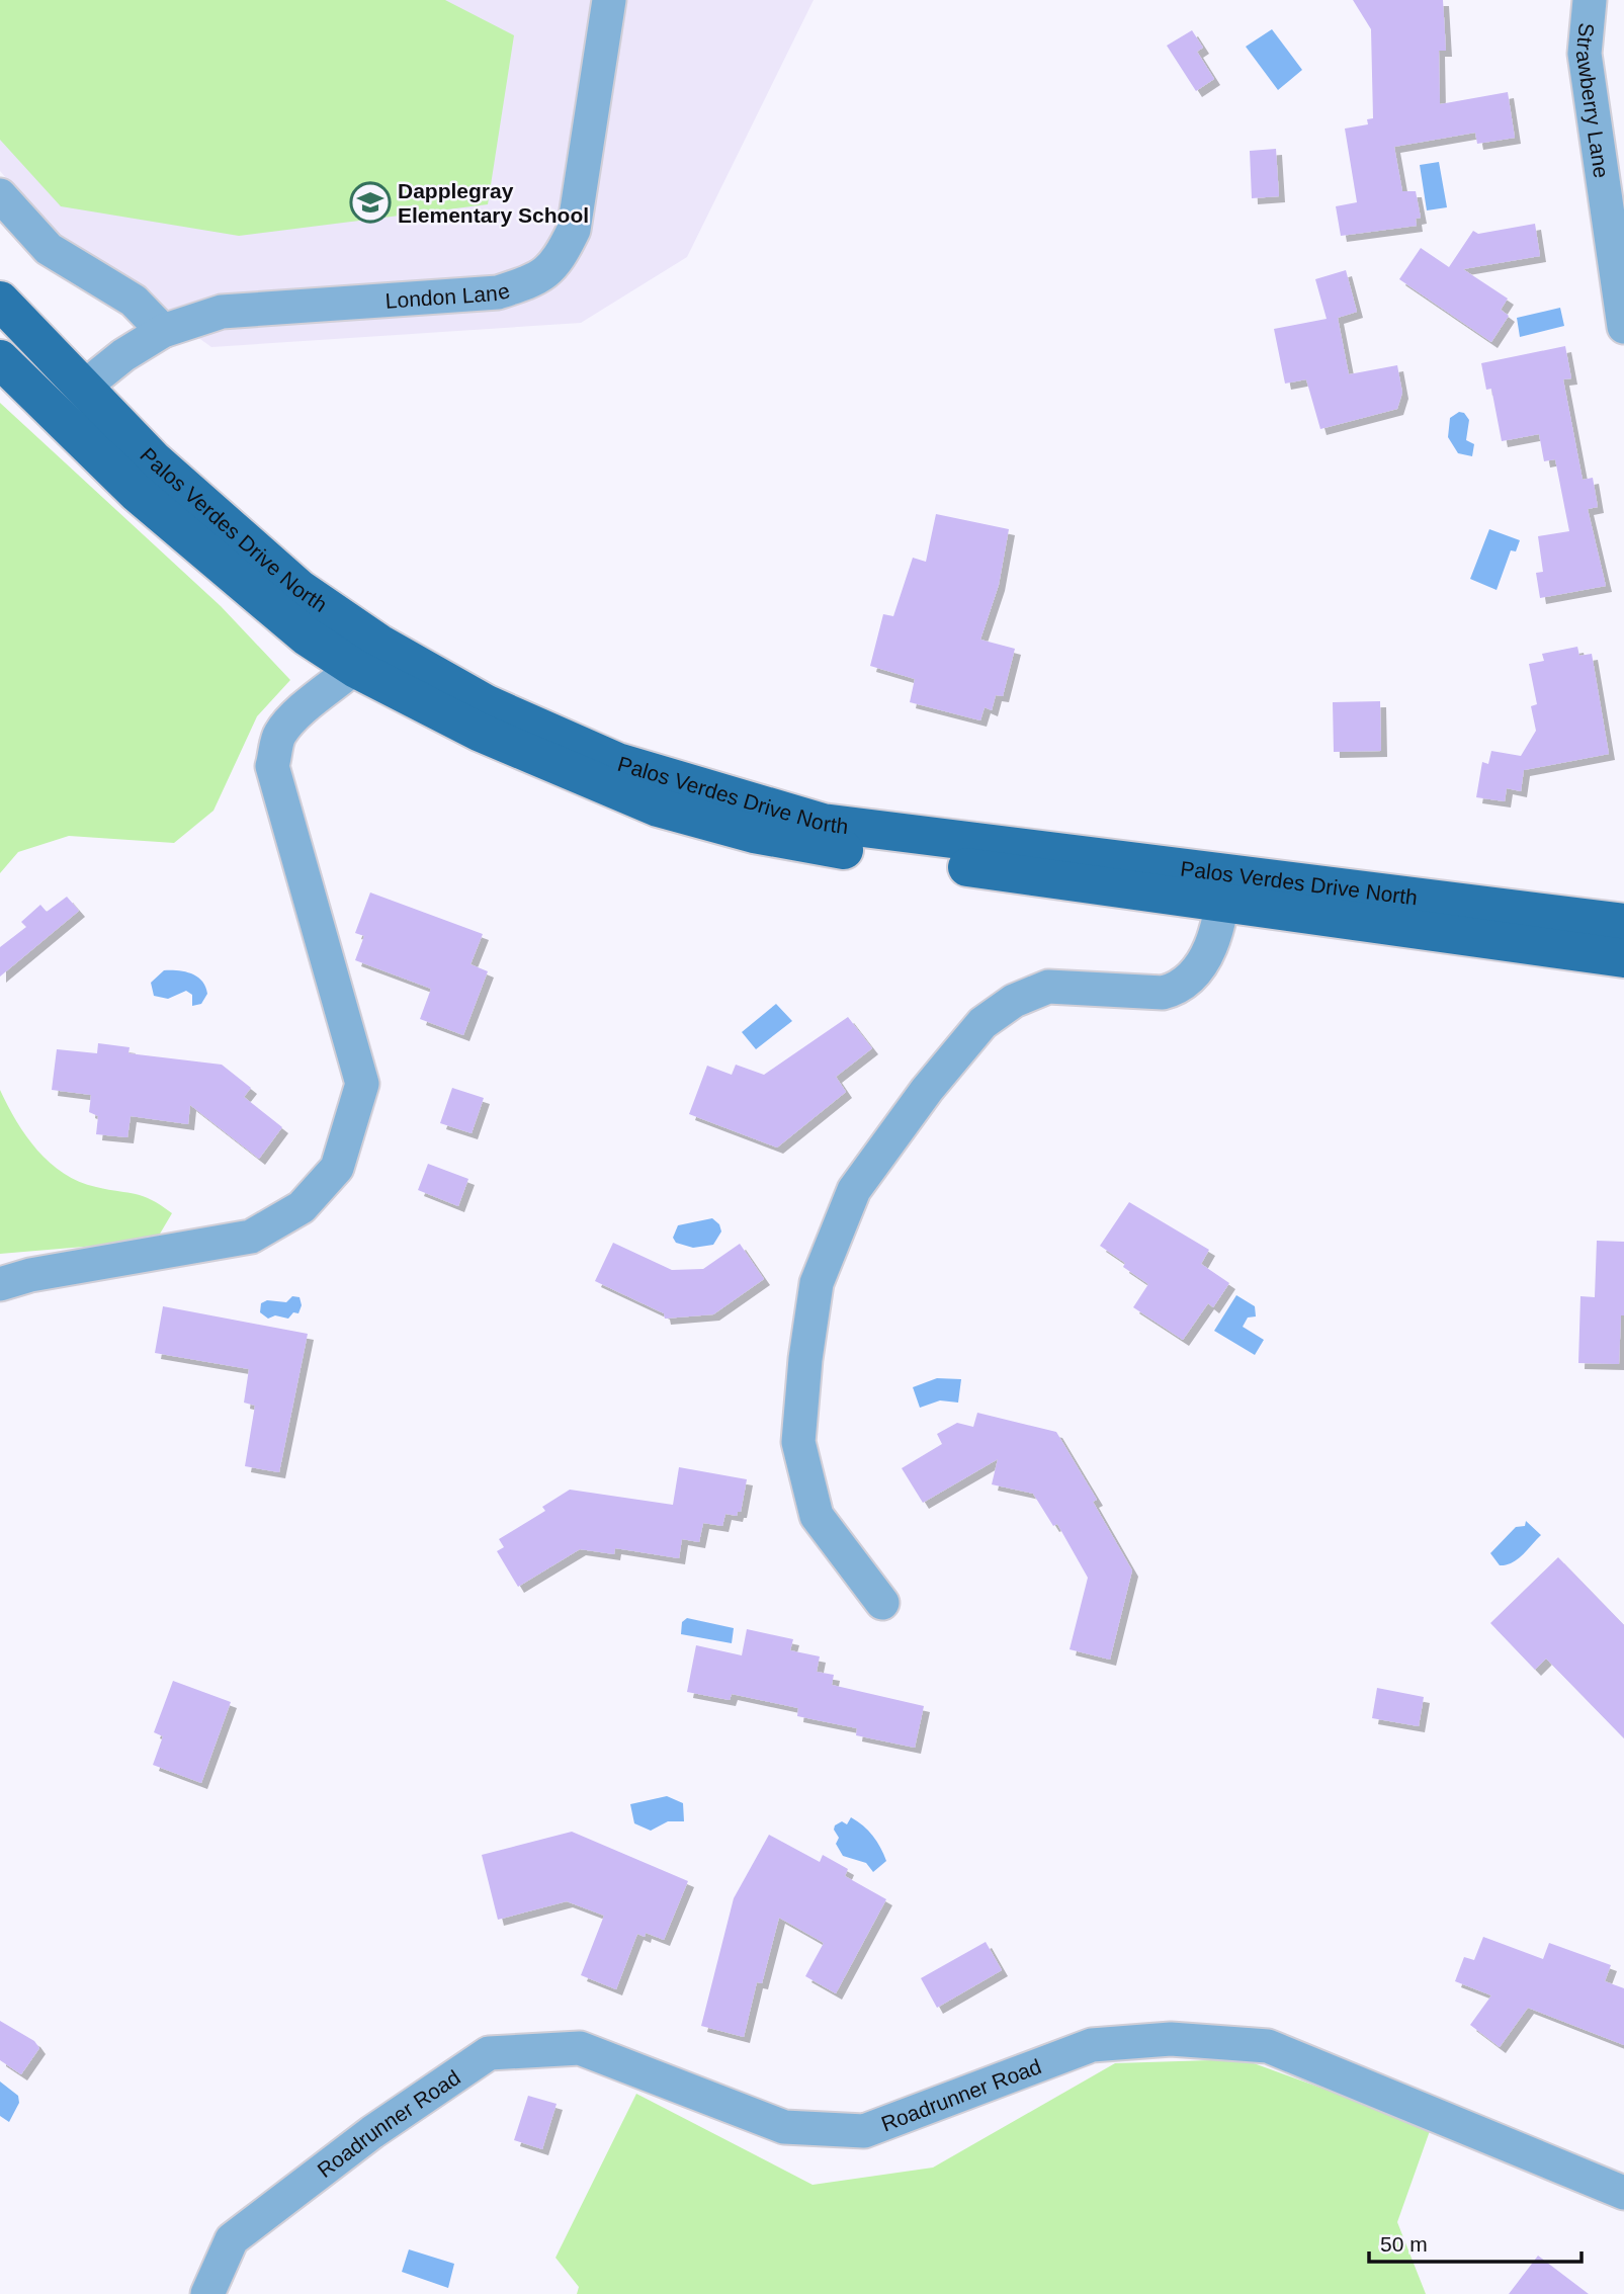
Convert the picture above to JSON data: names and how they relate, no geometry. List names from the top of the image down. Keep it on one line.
{"streets":{"main road":["Palos Verdes Drive North"],"street":["Strawberry Lane","London Lane","Roadrunner Road"]},"crossings":[["London Lane","Palos Verdes Drive North"]],"places":{"school or university":["Dapplegray Elementary School"]},"scale_bar":"50 m"}
